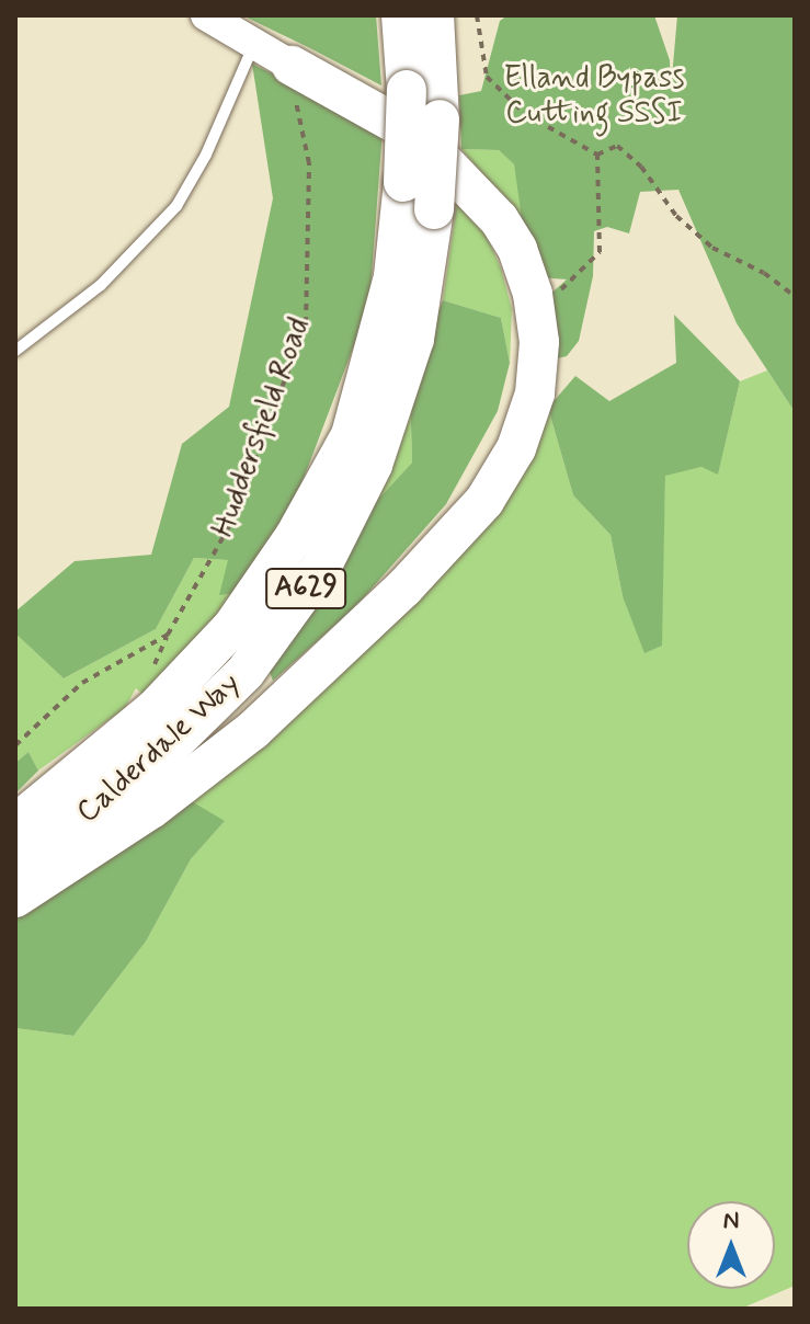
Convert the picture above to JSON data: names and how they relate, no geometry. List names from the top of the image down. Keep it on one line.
{"streets":{"highway":["A629","Calderdale Way"],"path":["Huddersfield Road"]},"parks":["Elland Bypass Cutting SSSI"],"north":"top"}
